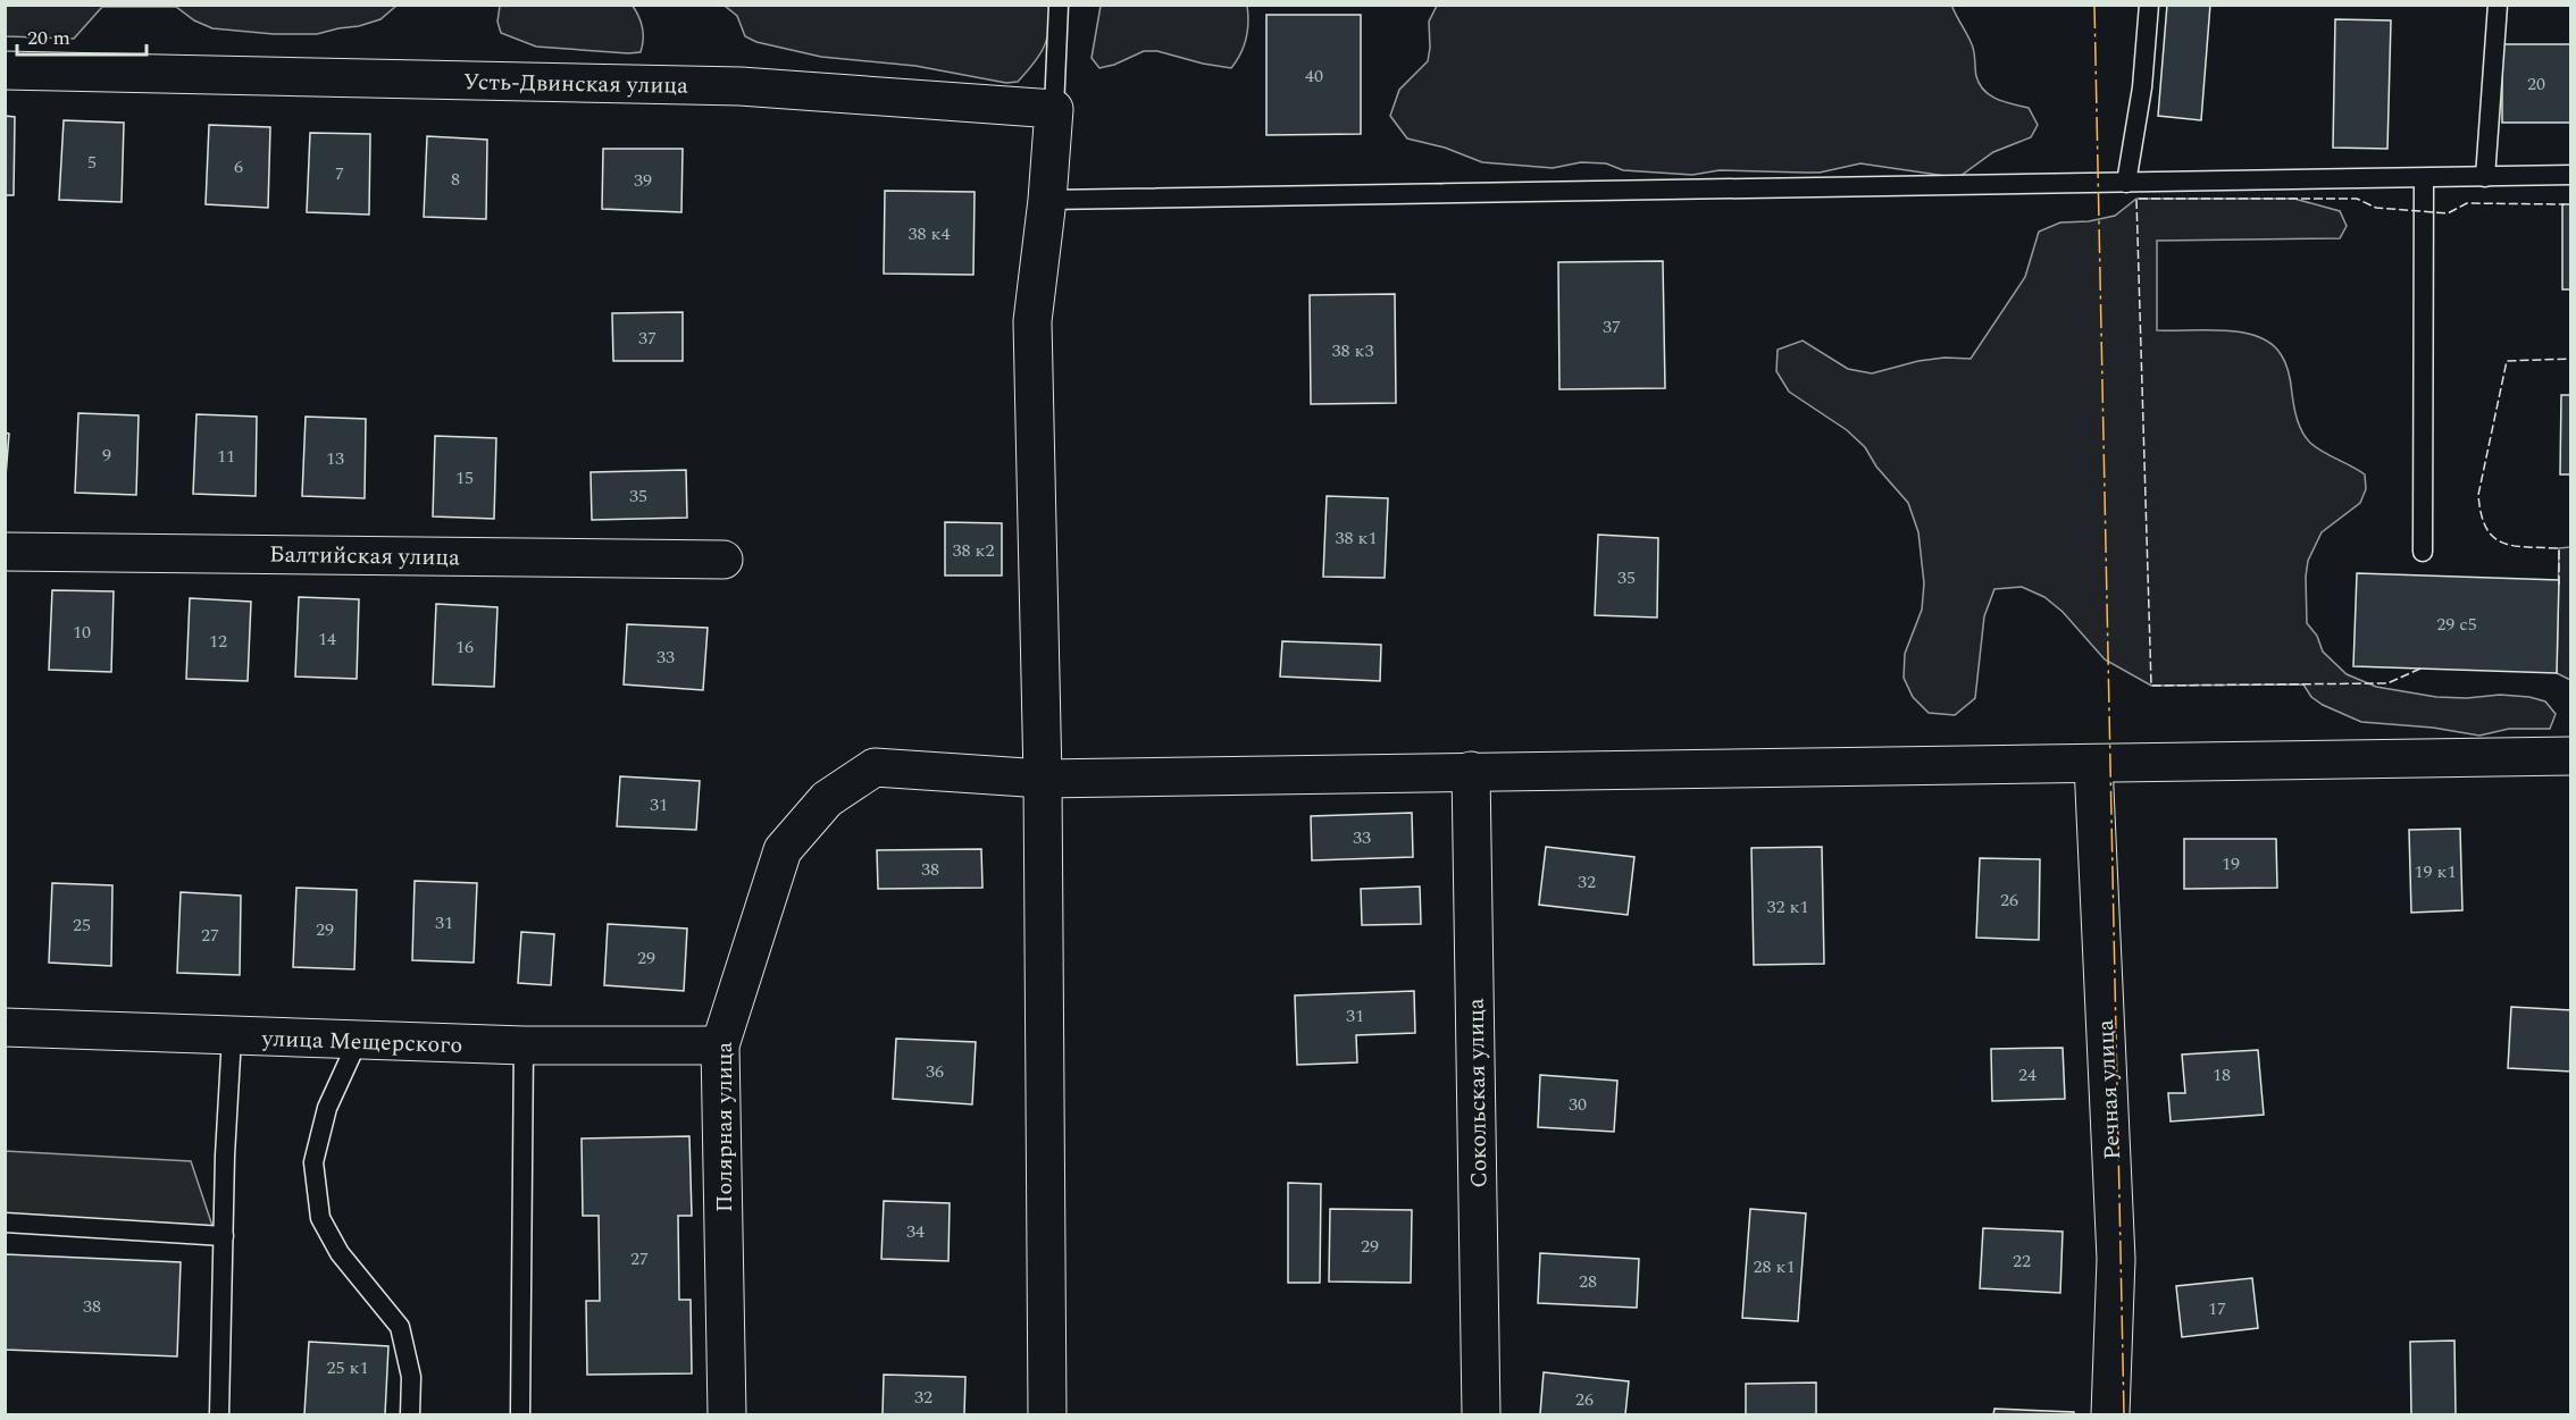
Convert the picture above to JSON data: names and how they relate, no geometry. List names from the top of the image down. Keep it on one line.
{"streets":{"street":["Усть-Двинская улица","Балтийская улица","улица Мещерского","Речная улица","Сокольская улица","Полярная улица"]},"crossings":[["улица Мещерского","Полярная улица"]],"house_numbers":["40","20","5","6","7","8","39","38 к4","37","37","38 к3","9","11","13","15","35","38 к1","38 к2","35","29 с5","10","14","12","16","33","31","33","19","38","19 к1","32","26","32 к1","31","25","29","27","29","31","36","24","18","30","34","29","27","22","28 к1","28","38","17","25 к1","32","26"],"scale_bar":"20 m"}
